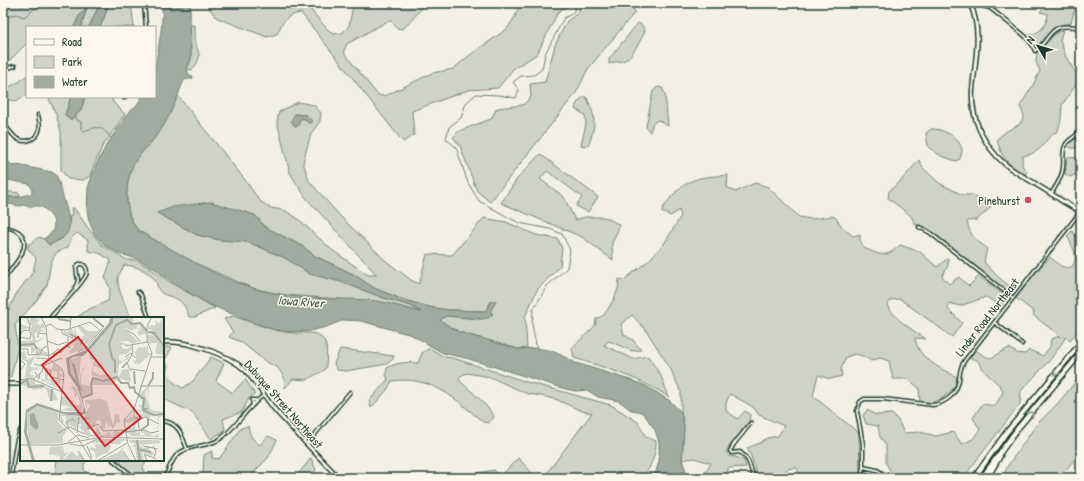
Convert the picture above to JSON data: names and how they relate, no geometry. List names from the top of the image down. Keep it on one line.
{"streets":{"street":["Linder Road Northeast","Dubuque Street Northeast"]},"water":["Iowa River"],"places":["Pinehurst"],"legend":["Road","Park","Water"],"north":"top left"}
